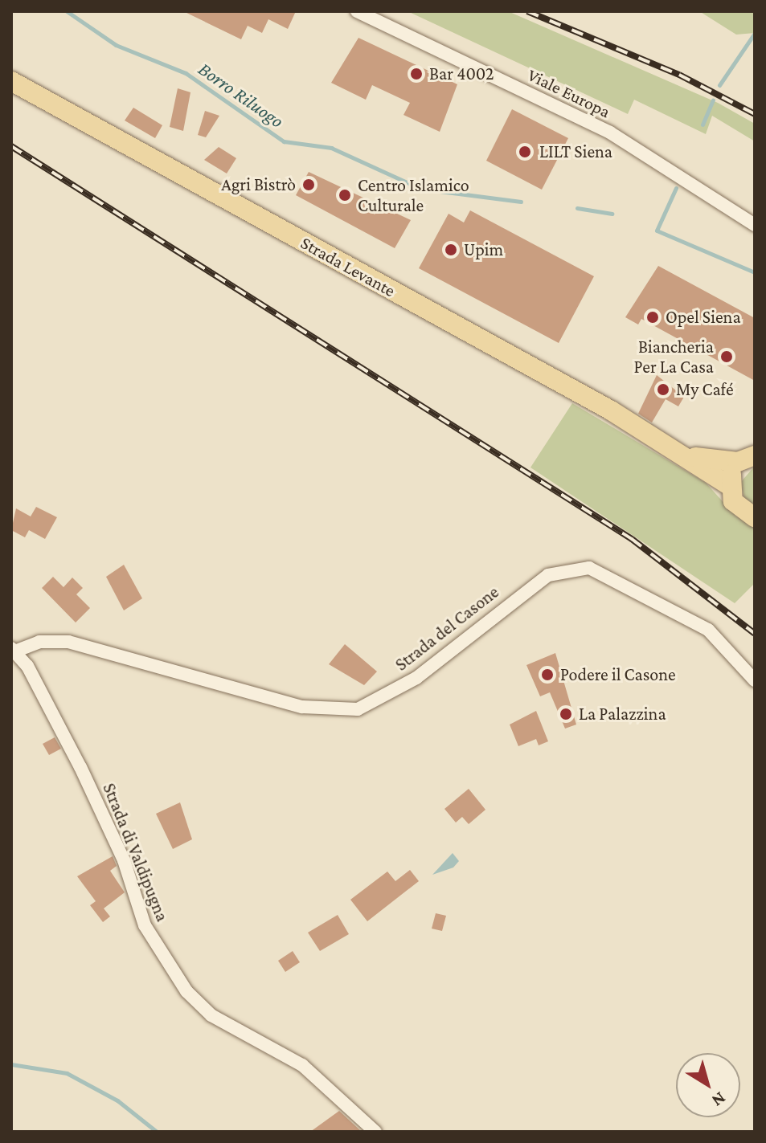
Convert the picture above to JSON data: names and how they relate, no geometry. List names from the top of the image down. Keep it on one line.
{"streets":{"main road":["Strada Levante"],"street":["Viale Europa","Strada del Casone","Strada di Valdipugna"]},"crossings":[["Strada del Casone","Strada di Valdipugna"]],"water":["Borro Riluogo"],"places":["Bar 4002","LILT Siena","Agri Bistrò","Centro Islamico Culturale","Upim","Opel Siena","Biancheria Per La Casa","My Café","Podere il Casone","La Palazzina"],"north":"bottom right"}
